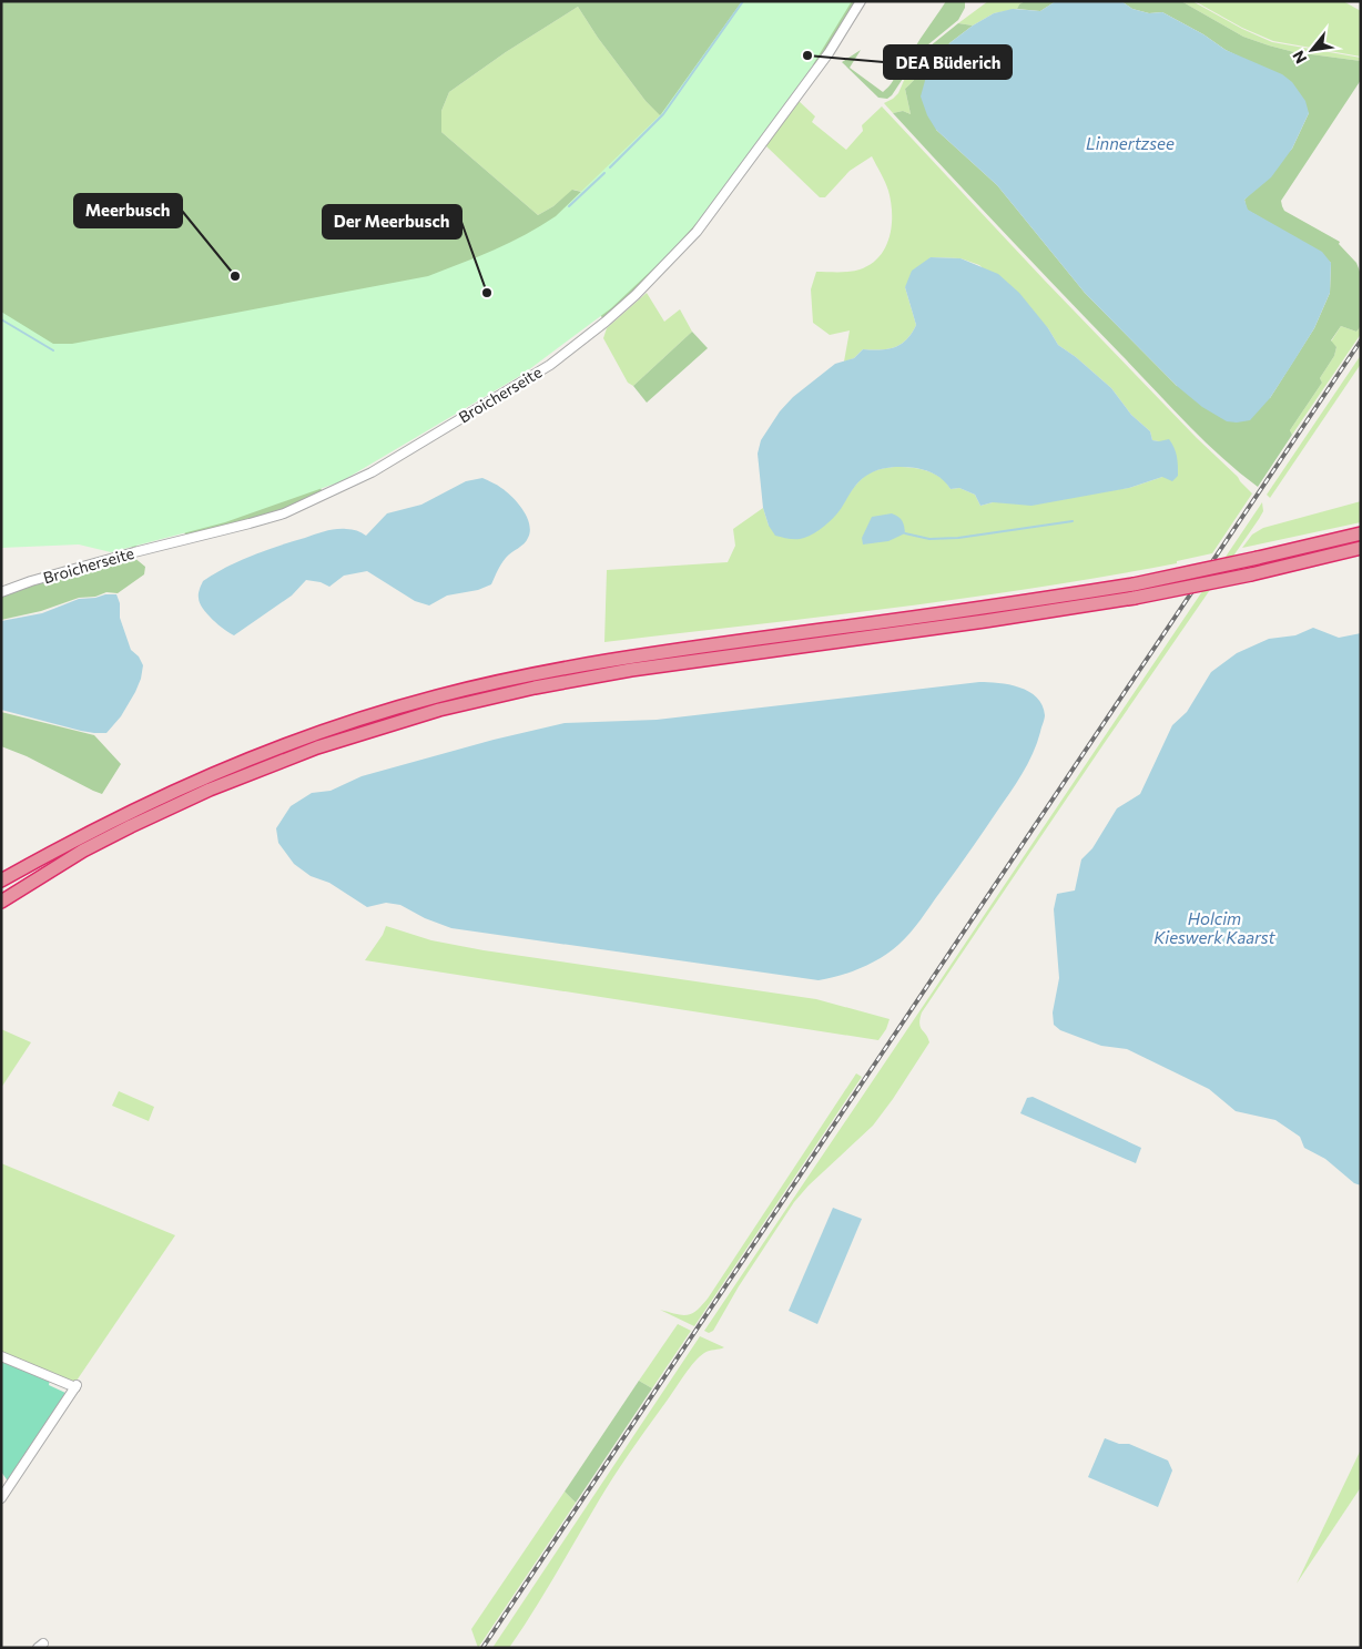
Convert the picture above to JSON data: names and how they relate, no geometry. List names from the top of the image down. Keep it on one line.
{"streets":{"street":["Broicherseite"]},"water":["Linnertzsee","Holcim Kieswerk Kaarst"],"places":["DEA Büderich","Meerbusch","Der Meerbusch"],"north":"bottom left"}
